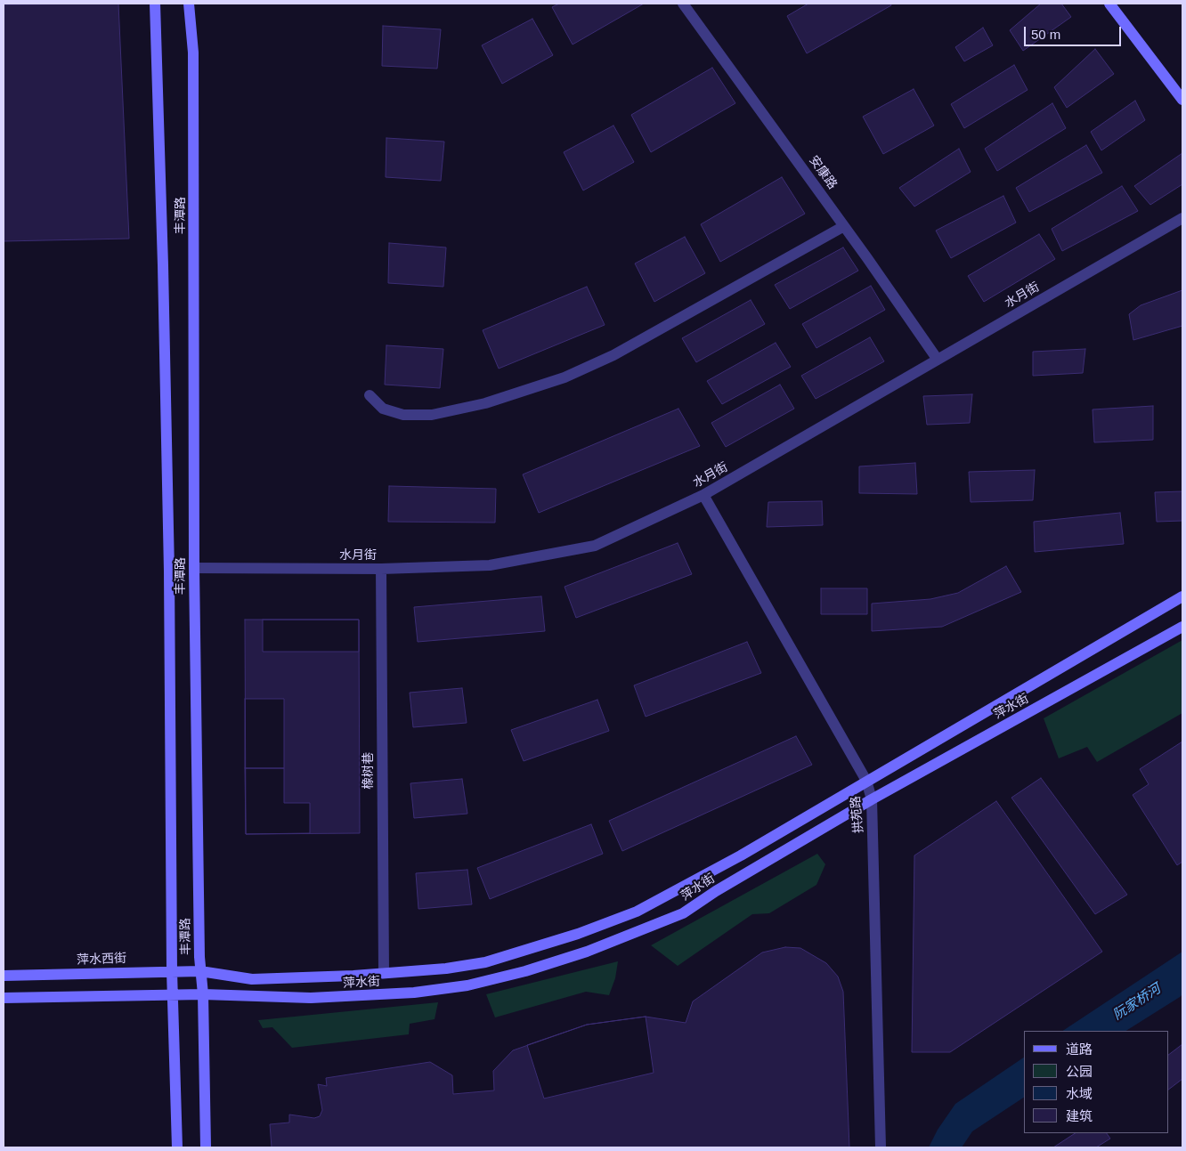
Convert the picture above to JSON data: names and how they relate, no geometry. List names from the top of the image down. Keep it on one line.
{"streets":{"main road":["丰潭路","萍水街","萍水西街"],"street":["安康路","水月街","橡树巷","拱苑路"]},"crossings":[["安康路","水月街"],["丰潭路","水月街"],["丰潭路","萍水街"],["丰潭路","萍水西街"],["水月街","橡树巷"],["水月街","拱苑路"],["萍水街","橡树巷"],["萍水街","拱苑路"],["萍水街","萍水西街"]],"water":["阮家桥河"],"legend":["道路","公园","水域","建筑"],"scale_bar":"50 m"}
